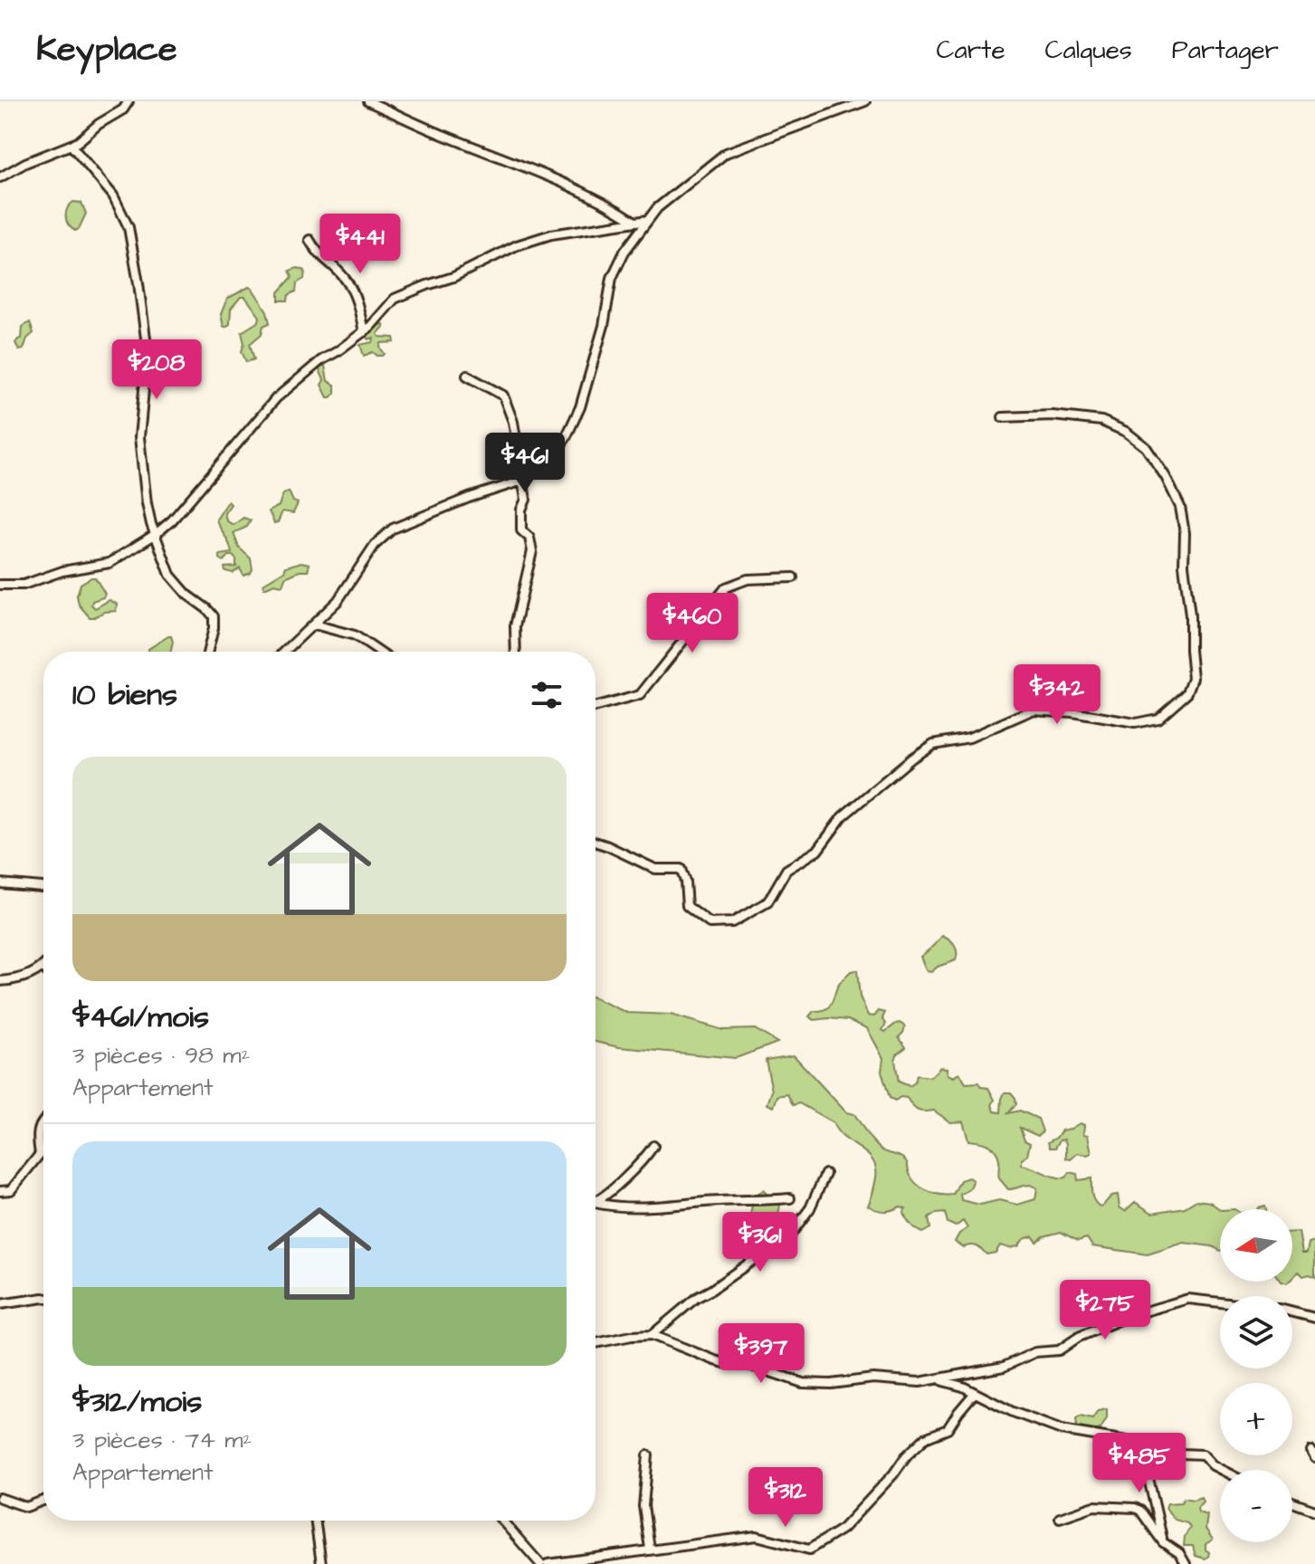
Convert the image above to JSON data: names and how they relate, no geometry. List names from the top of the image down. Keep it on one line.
{"north":"left","page":{"header":"Keyplace","nav":["Carte","Calques","Partager"],"price":["$441","$208","$461","$460","$342","$361","$275","$397","$485","$312"],"heading":"10 biens","list":[{"name":"$461/mois","note":"3 pièces · 98 m² · Appartement"},{"name":"$312/mois","note":"3 pièces · 74 m² · Appartement"}],"map_buttons":["+","−"]}}
